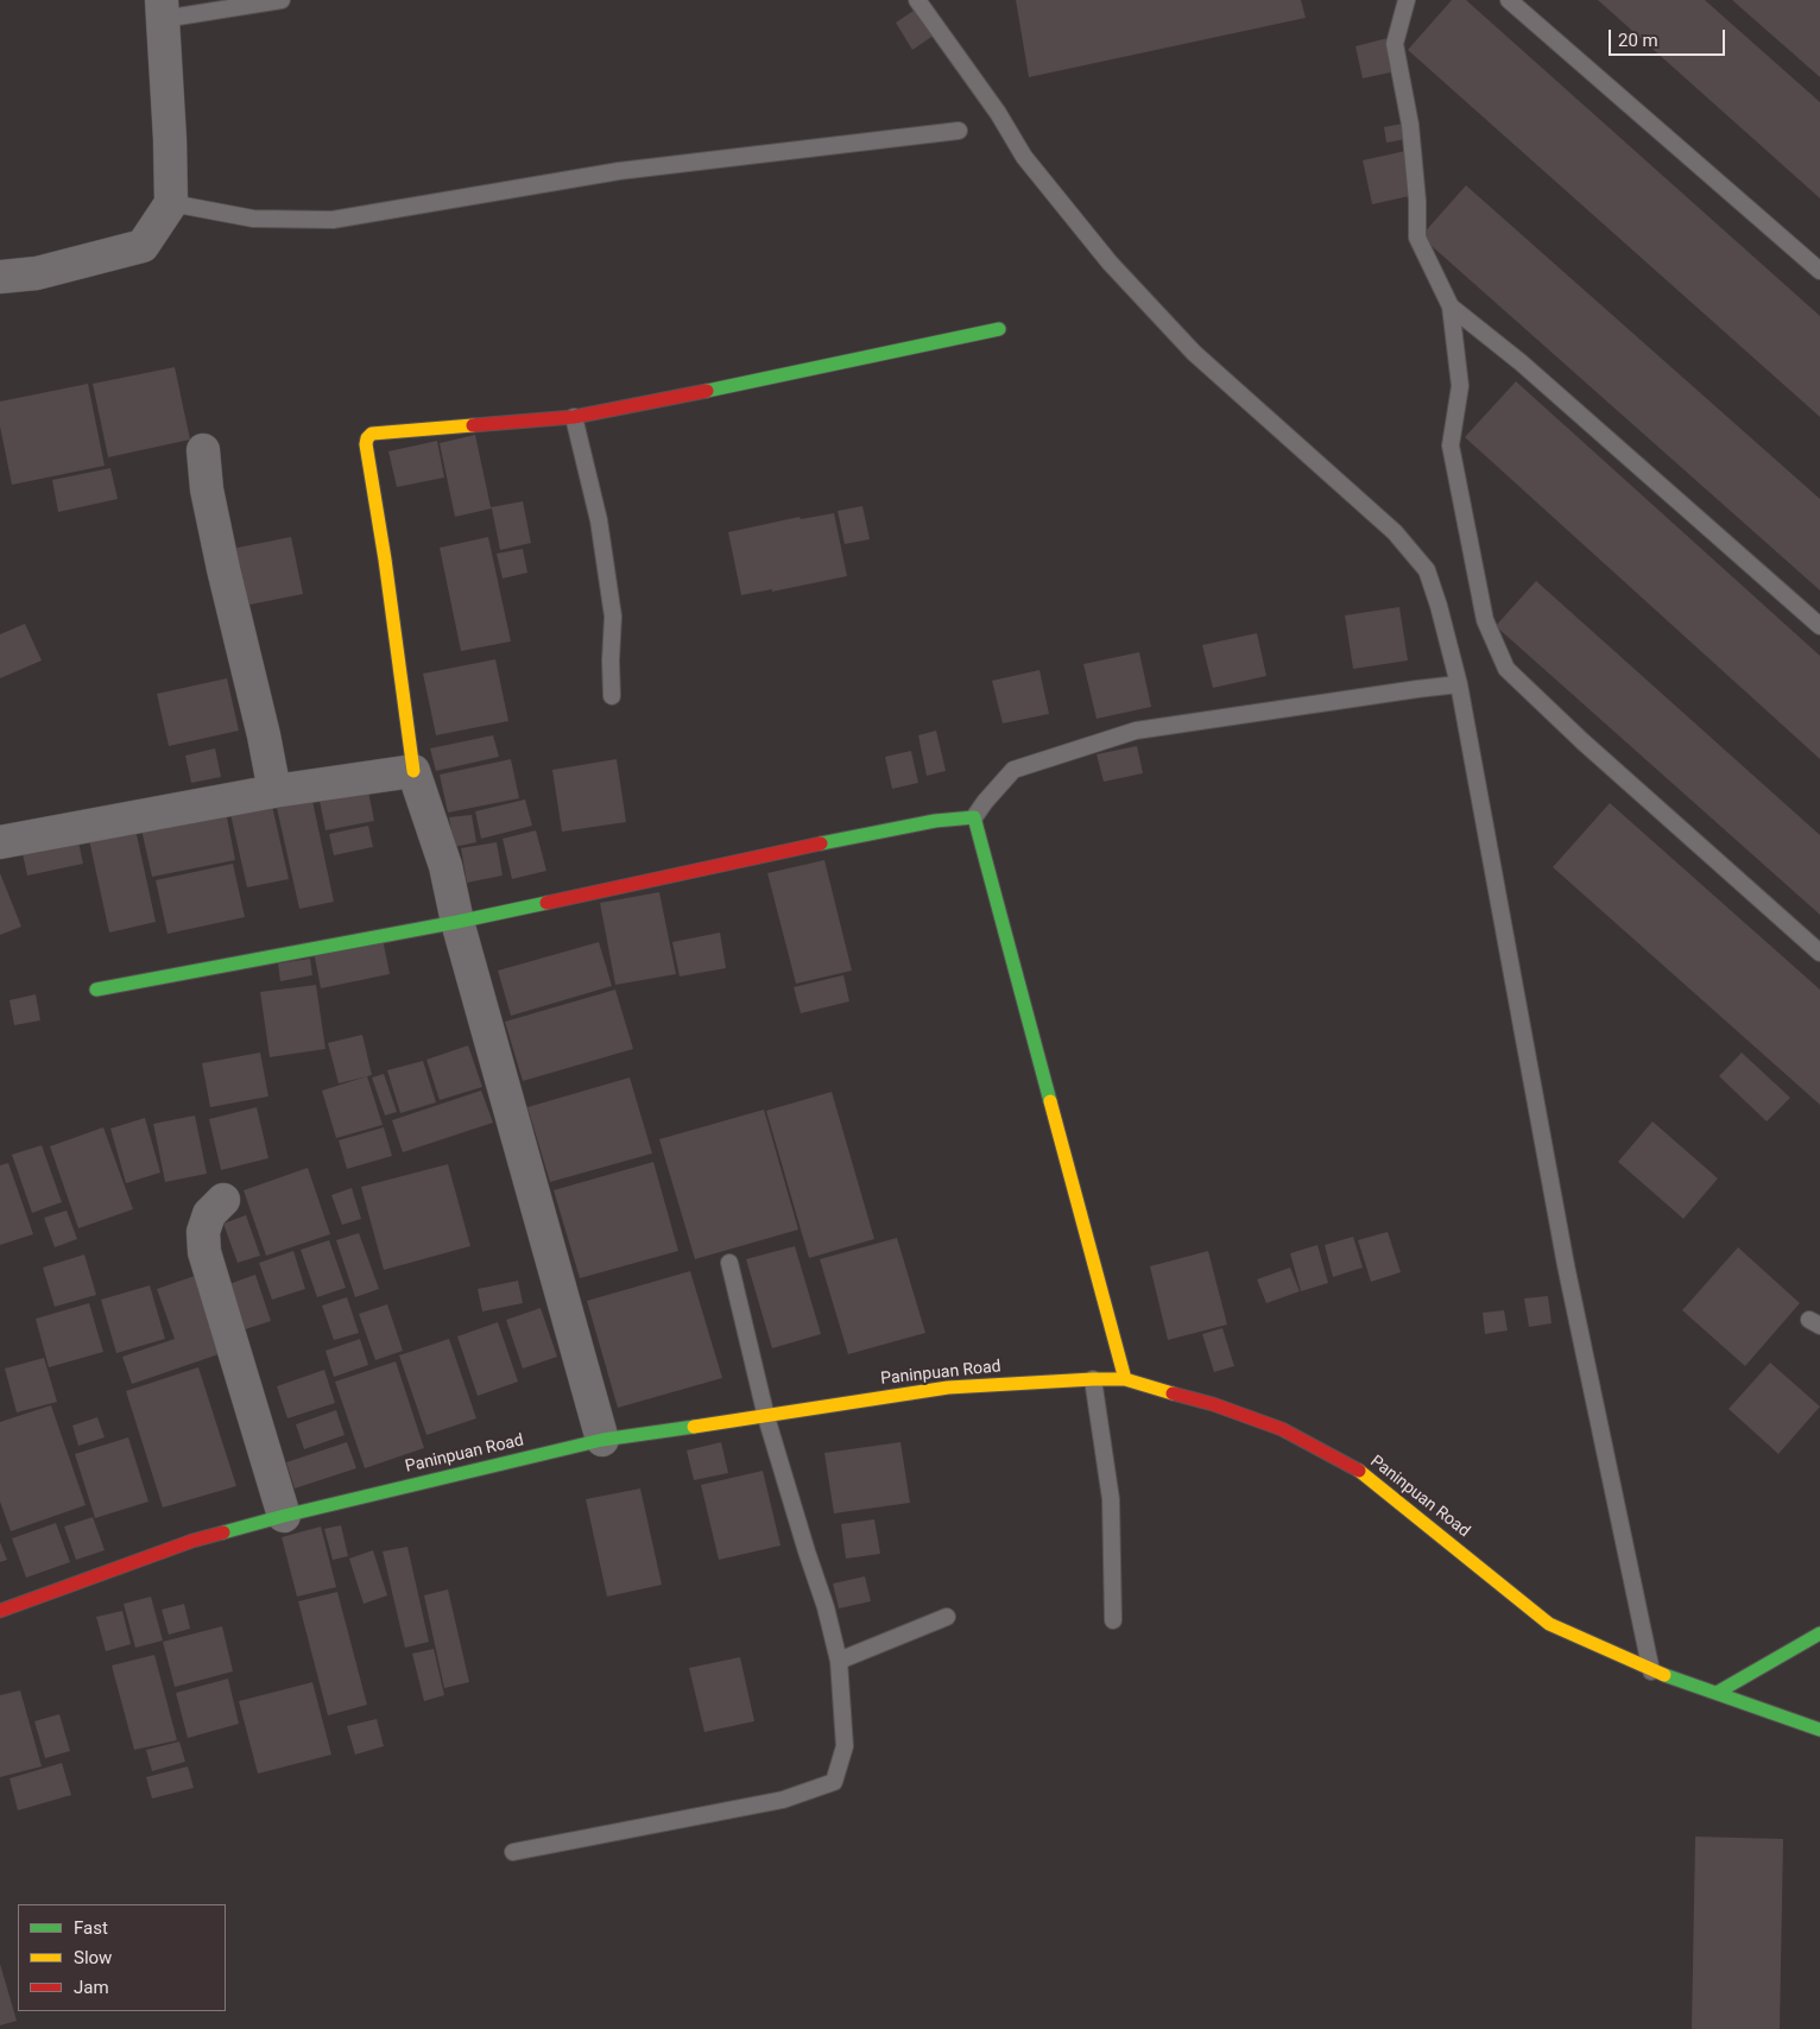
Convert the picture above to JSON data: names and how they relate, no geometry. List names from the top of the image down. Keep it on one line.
{"streets":{"street":["Paninpuan Road"]},"legend":["Fast","Slow","Jam"],"scale_bar":"20 m"}
